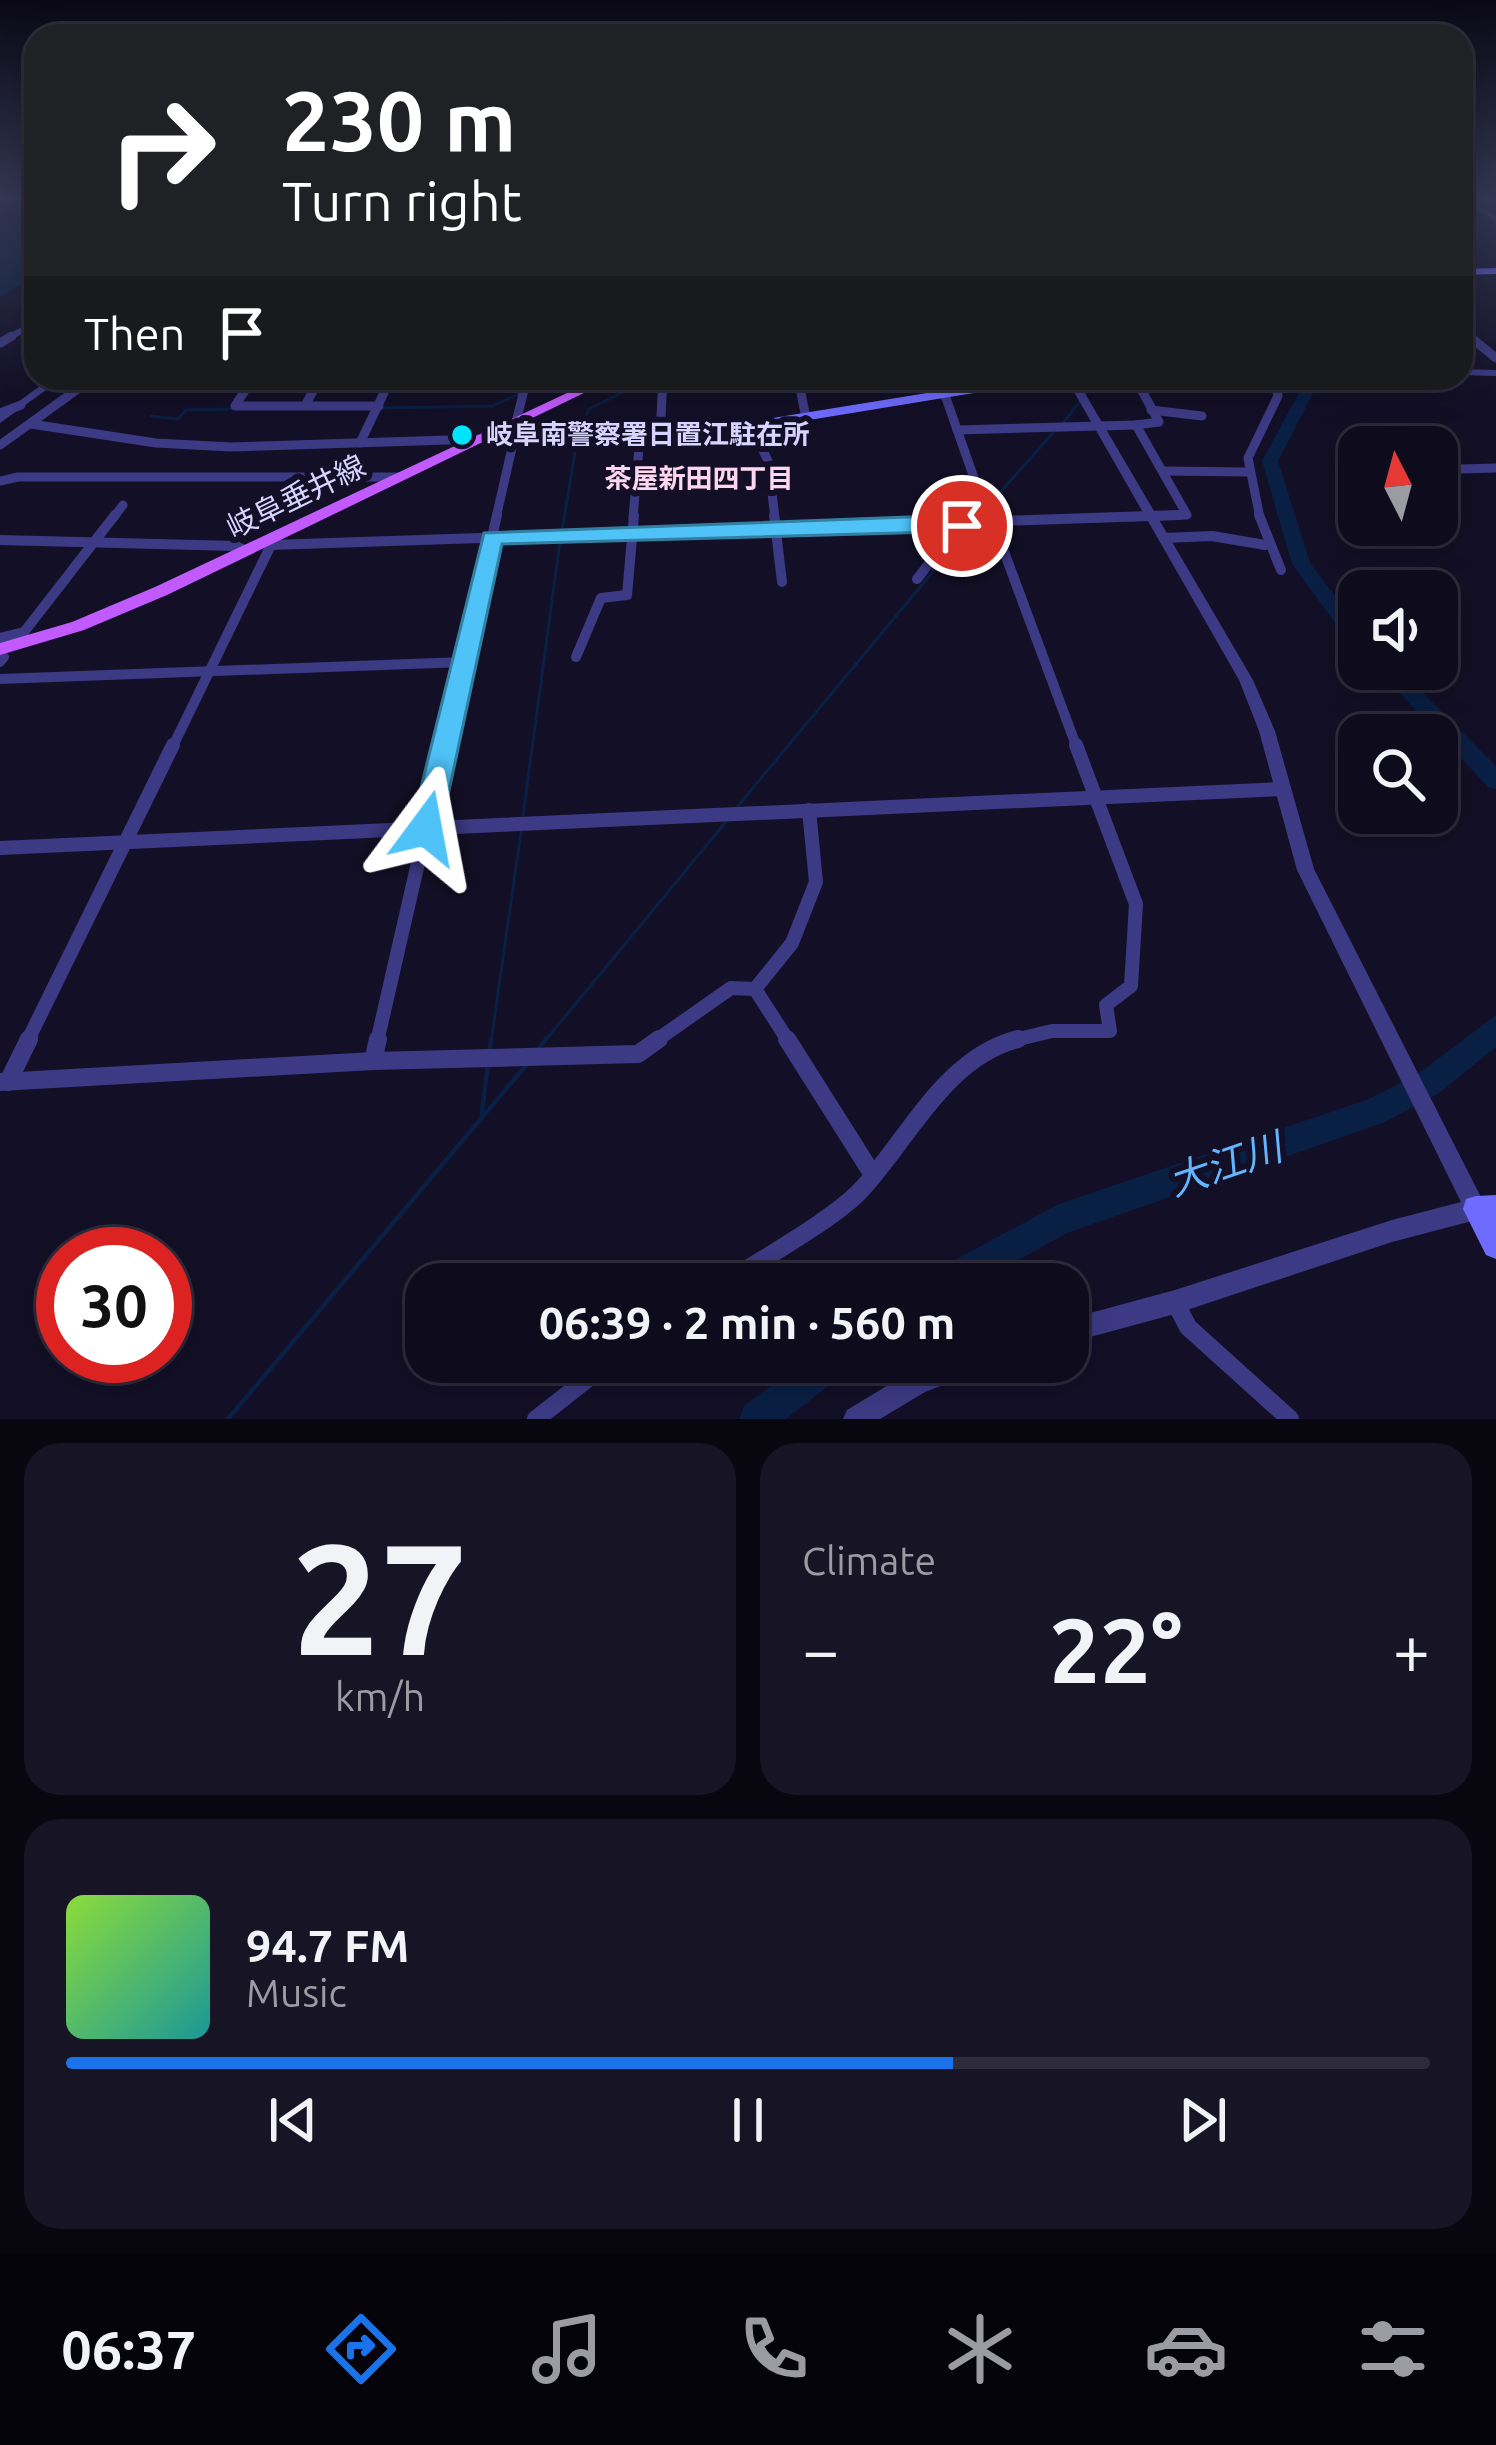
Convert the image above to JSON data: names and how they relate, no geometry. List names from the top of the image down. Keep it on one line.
{"streets":{"main road":["岐阜垂井線"]},"districts":["茶屋新田四丁目"],"water":["大江川"],"places":["岐阜南警察署日置江駐在所"],"north":"top","page":{"turn":["230 m","Turn right"],"then":"Then","limit":"30","trip":"06:39 · 2 min · 560 m","tile":[["27","km/h"],"Climate"],"heat":["−","22°","+"],"song":["94.7 FM","Music"],"tabs":"06:37"}}
